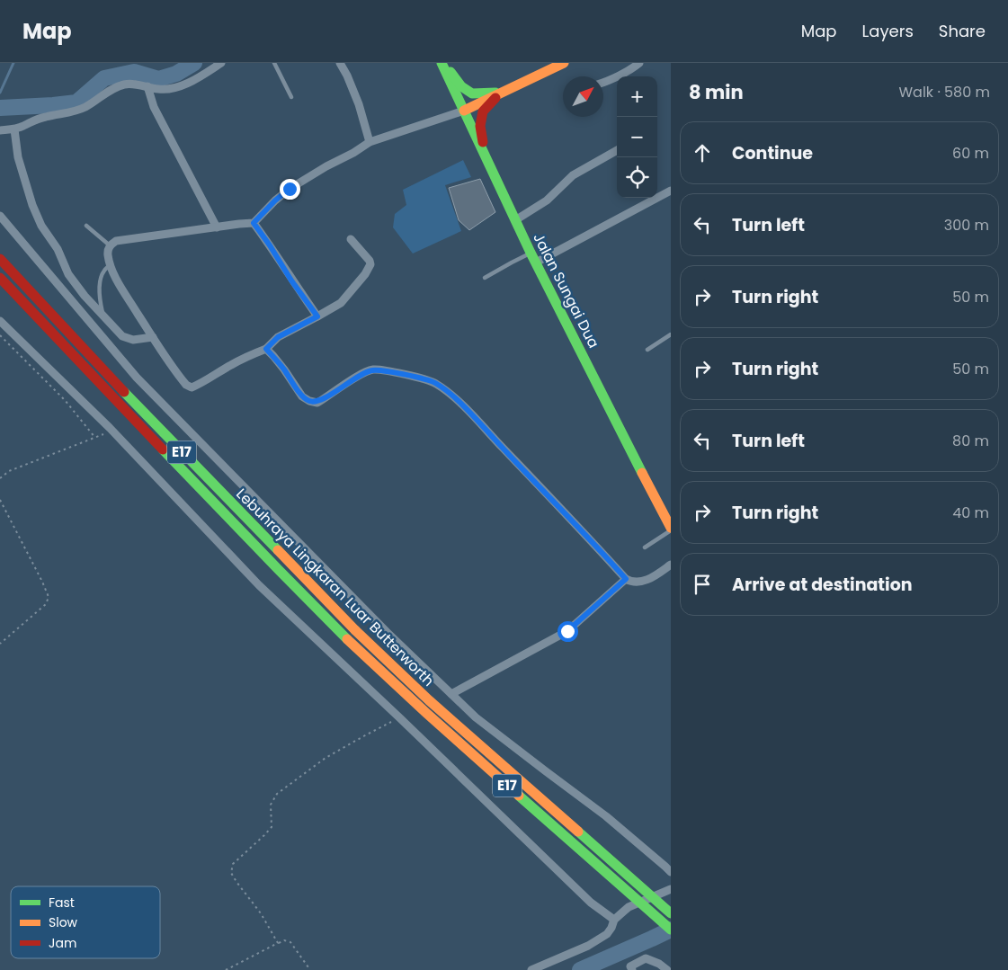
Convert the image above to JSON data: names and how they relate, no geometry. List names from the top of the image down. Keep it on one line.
{"streets":{"main road":["Jalan Sungai Dua","E17","Lebuhraya Lingkaran Luar Butterworth"]},"legend":["Fast","Slow","Jam"],"north":"top right","page":{"header":"Map","nav":["Map","Layers","Share"],"heading":["8 min","Walk · 580 m"],"map_buttons":["+","−"],"list":[["Continue","60 m"],["Turn left","300 m"],["Turn right","50 m"],["Turn right","50 m"],["Turn left","80 m"],["Turn right","40 m"],"Arrive at destination"]}}
